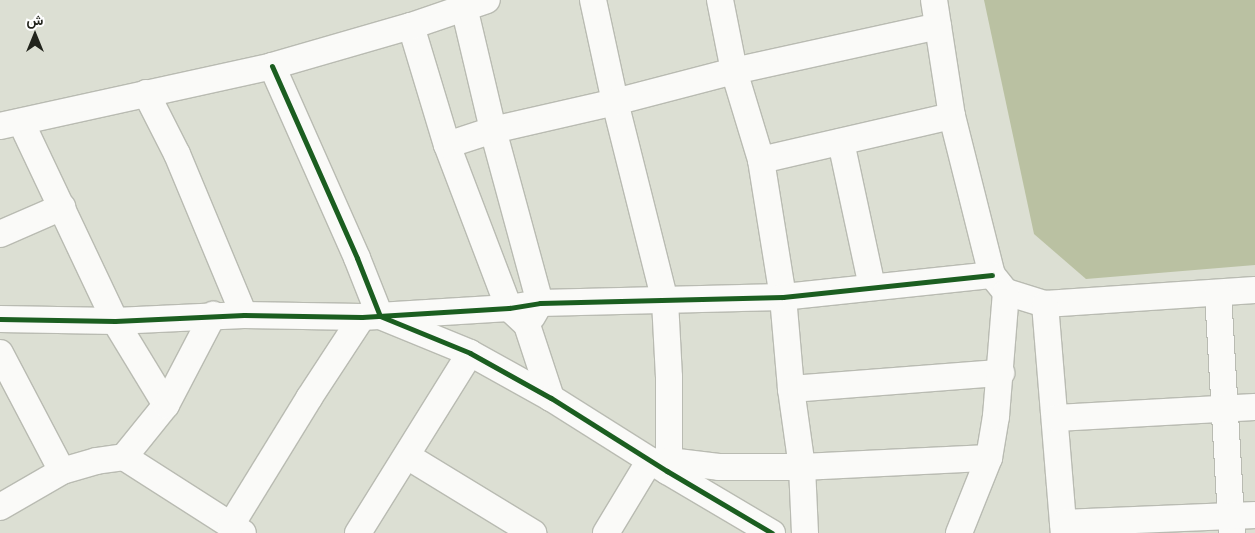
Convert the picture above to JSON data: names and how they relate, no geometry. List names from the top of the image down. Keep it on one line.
{"north":"top"}
